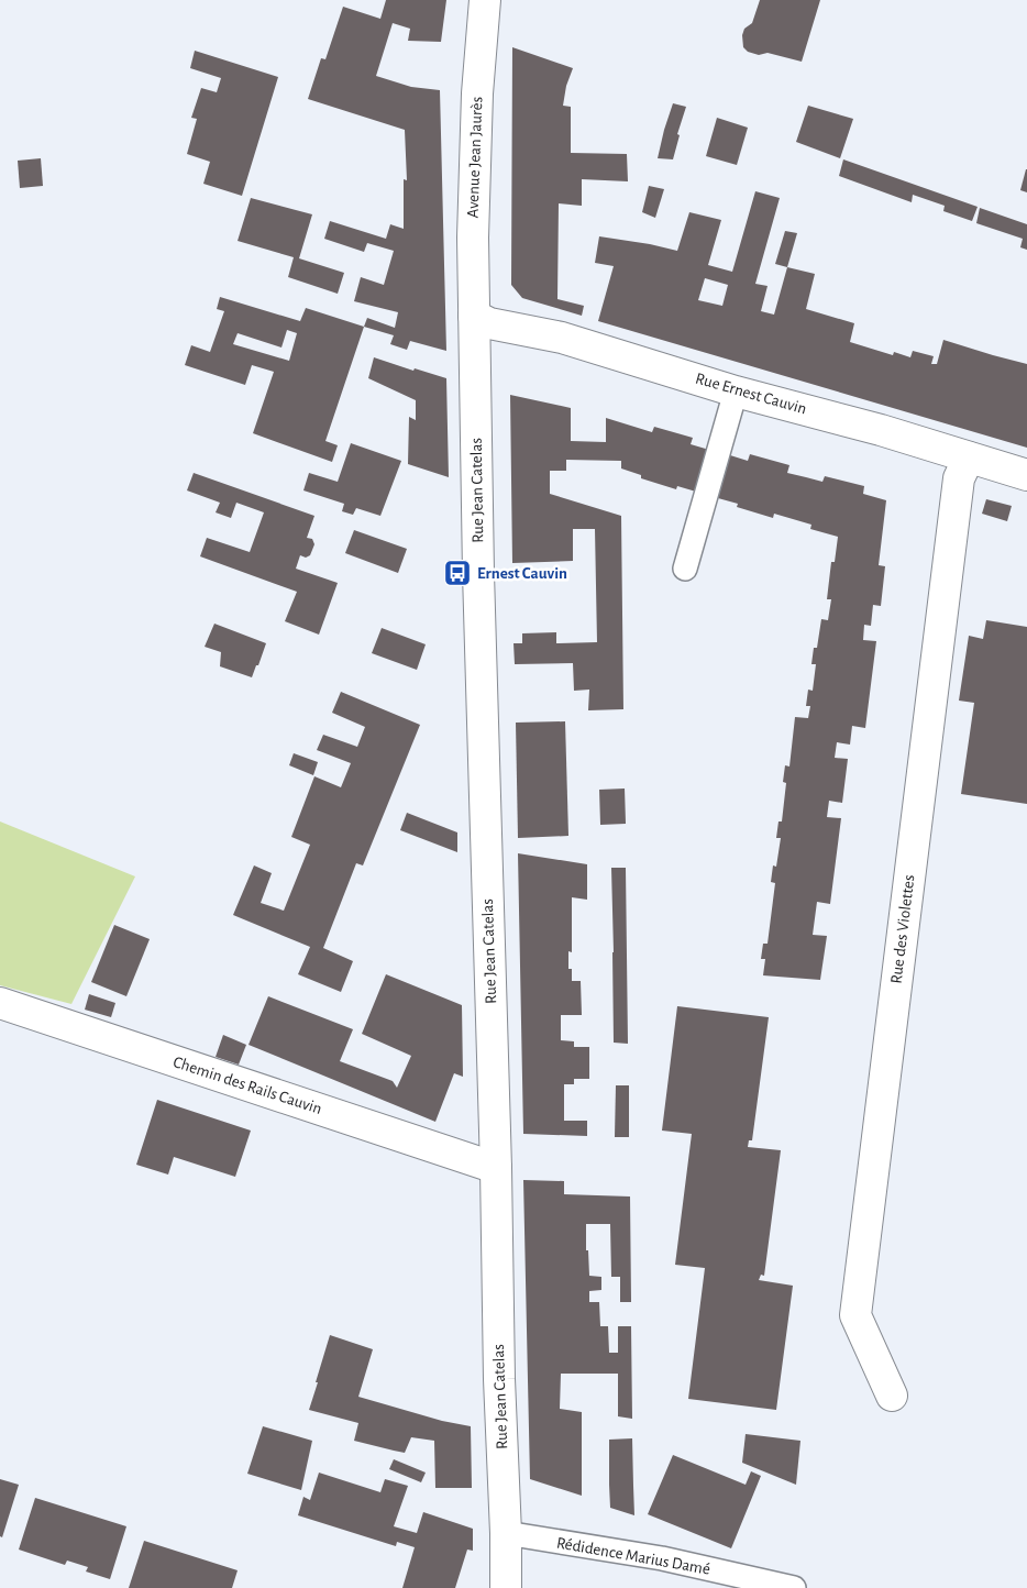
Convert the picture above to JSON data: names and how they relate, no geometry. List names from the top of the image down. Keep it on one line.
{"streets":{"street":["Avenue Jean Jaurès","Rue Ernest Cauvin","Rue Jean Catelas","Rue des Violettes","Chemin des Rails Cauvin"],"lane":["Rédidence Marius Damé"]},"crossings":[["Avenue Jean Jaurès","Rue Ernest Cauvin"],["Avenue Jean Jaurès","Rue Jean Catelas"],["Rue Ernest Cauvin","Rue Jean Catelas"],["Rue Ernest Cauvin","Rue des Violettes"],["Rue Jean Catelas","Chemin des Rails Cauvin"],["Rue Jean Catelas","Rédidence Marius Damé"]],"places":{"bus stop":["Ernest Cauvin"]}}
